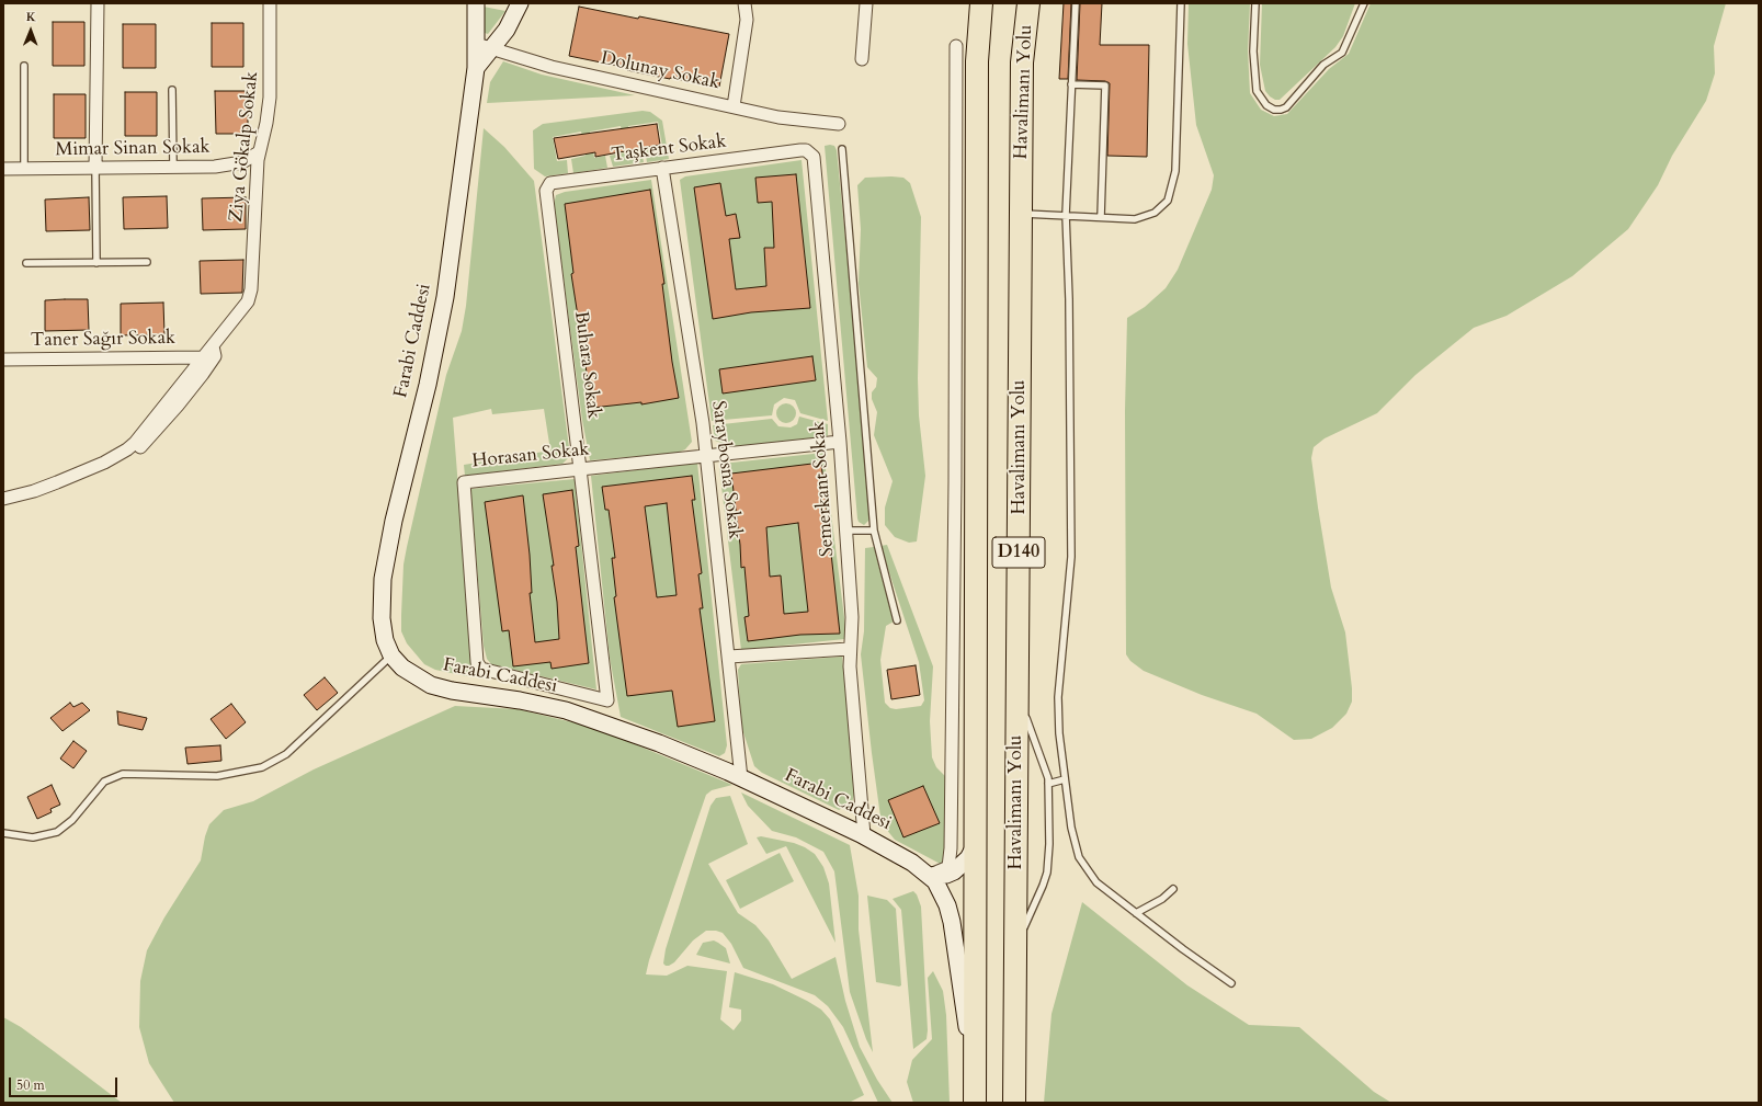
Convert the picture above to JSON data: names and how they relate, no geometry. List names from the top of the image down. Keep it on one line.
{"streets":{"highway":["Havalimanı Yolu","D140"],"street":["Dolunay Sokak","Ziya Gökalp Sokak","Mimar Sinan Sokak","Taşkent Sokak","Taner Sağır Sokak","Farabi Caddesi","Buhara Sokak","Horasan Sokak","Saraybosna Sokak","Semerkant Sokak"]},"crossings":[["Dolunay Sokak","Farabi Caddesi"],["Ziya Gökalp Sokak","Mimar Sinan Sokak"],["Ziya Gökalp Sokak","Taner Sağır Sokak"],["Taşkent Sokak","Buhara Sokak"],["Taşkent Sokak","Saraybosna Sokak"],["Taşkent Sokak","Semerkant Sokak"],["Farabi Caddesi","Saraybosna Sokak"],["Farabi Caddesi","Semerkant Sokak"],["Farabi Caddesi","D140"],["Buhara Sokak","Horasan Sokak"],["Horasan Sokak","Saraybosna Sokak"],["Horasan Sokak","Semerkant Sokak"]],"scale_bar":"50 m","north":"top"}
